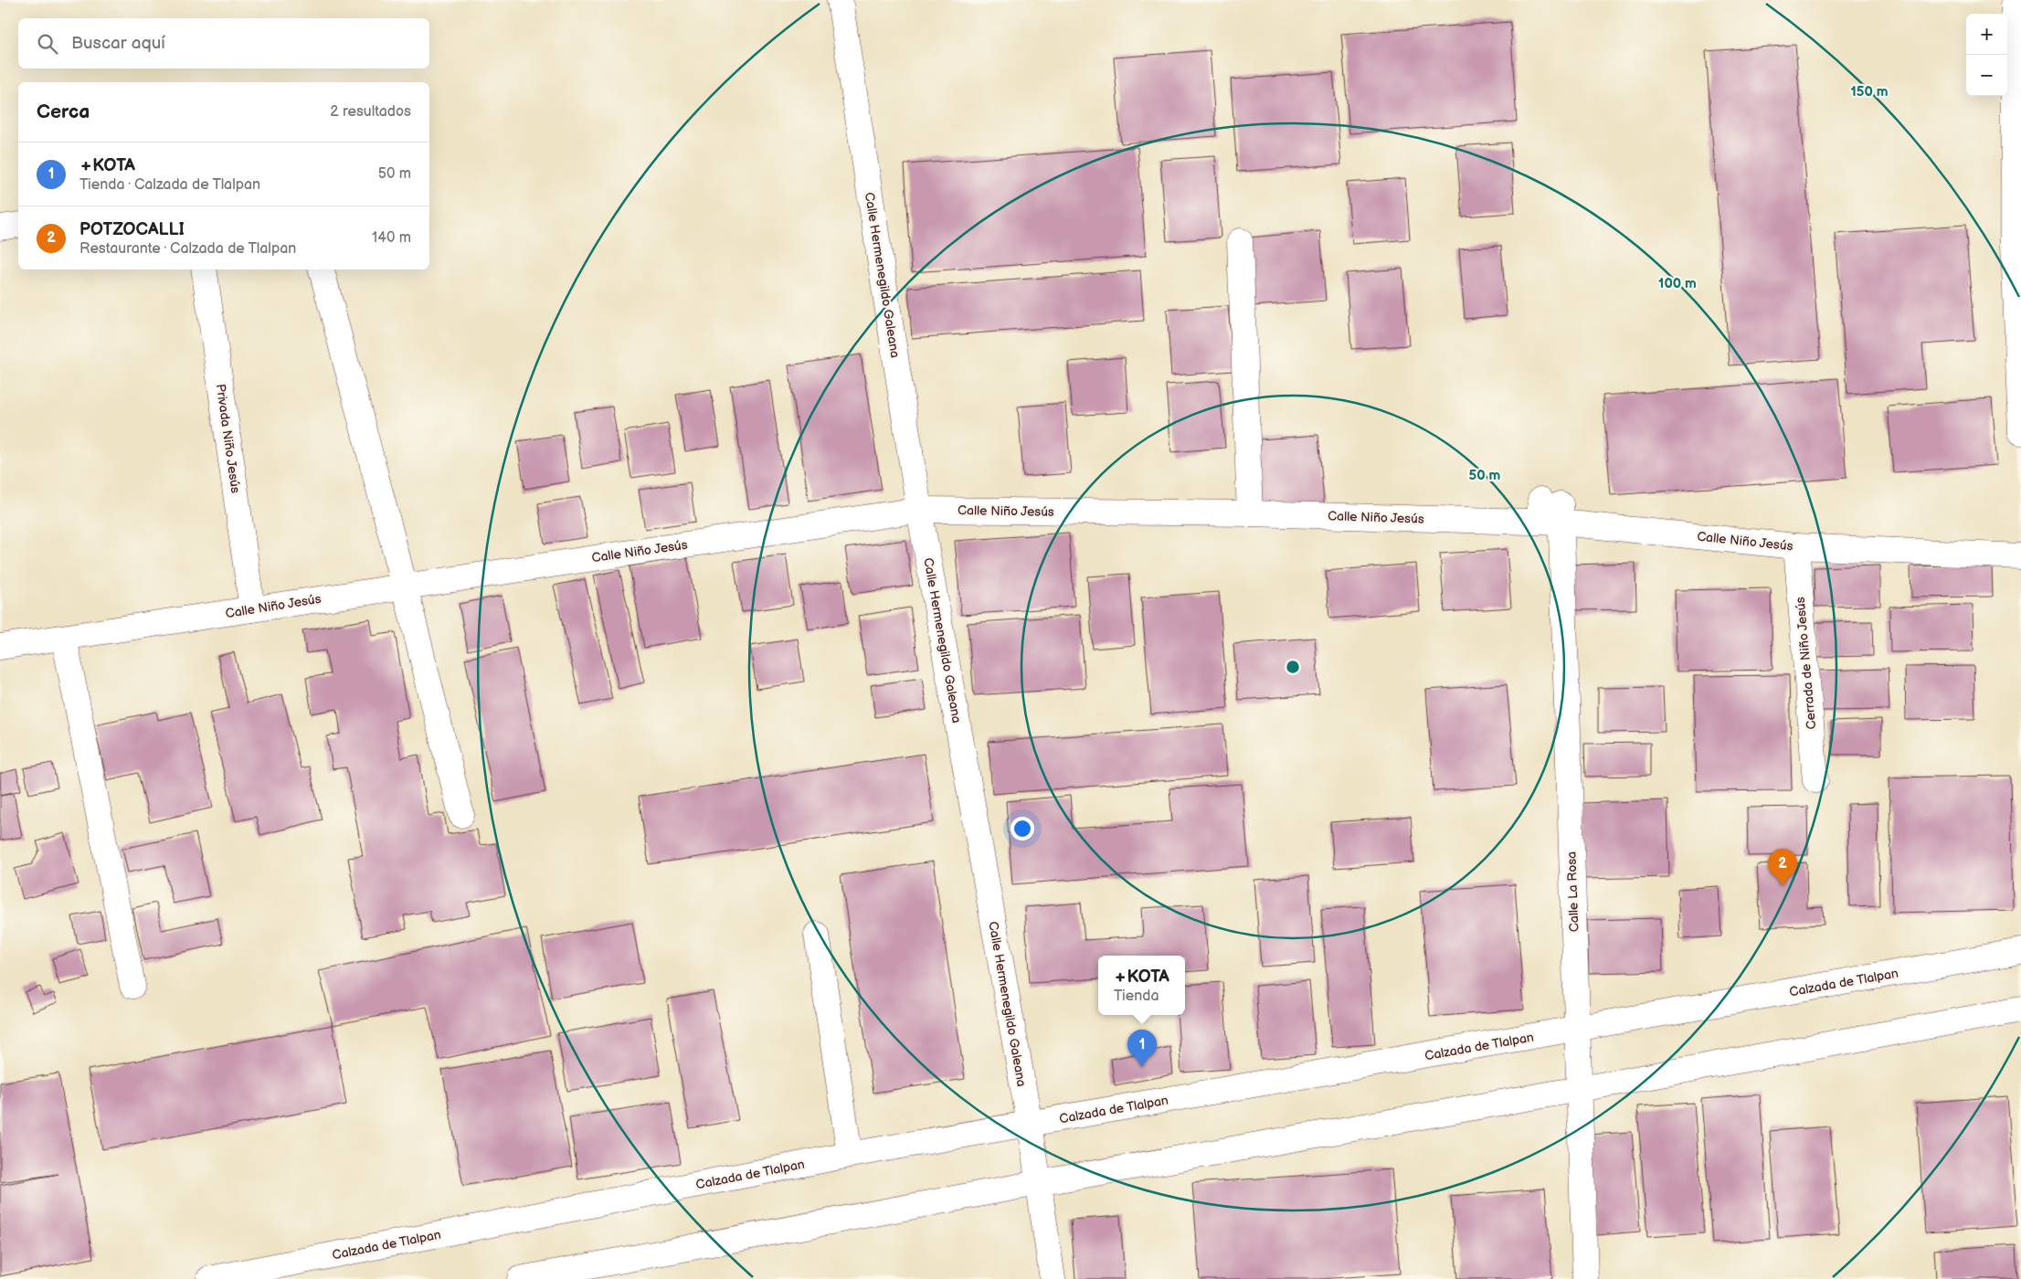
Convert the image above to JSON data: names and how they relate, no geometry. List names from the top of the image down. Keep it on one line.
{"streets":{"street":["Calle Hermenegildo Galeana","Privada Niño Jesús","Calle Niño Jesús","Cerrada de Niño Jesús","Calle La Rosa","Calzada de Tlalpan"]},"crossings":[["Calle Hermenegildo Galeana","Calle Niño Jesús"],["Calle Hermenegildo Galeana","Calzada de Tlalpan"],["Privada Niño Jesús","Calle Niño Jesús"],["Calle Niño Jesús","Cerrada de Niño Jesús"],["Calle Niño Jesús","Calle La Rosa"],["Calle La Rosa","Calzada de Tlalpan"]],"page":{"map_buttons":["+","−"],"search":"Buscar aquí","heading":["Cerca","2 resultados"],"list":[{"mark":"1","name":"+KOTA","note":"Tienda · Calzada de Tlalpan","value":"50 m"},{"mark":"2","name":"POTZOCALLI","note":"Restaurante · Calzada de Tlalpan","value":"140 m"}],"pins":["2","1"],"popup":["+KOTA","Tienda"]},"rings":["150 m","100 m","50 m"]}
